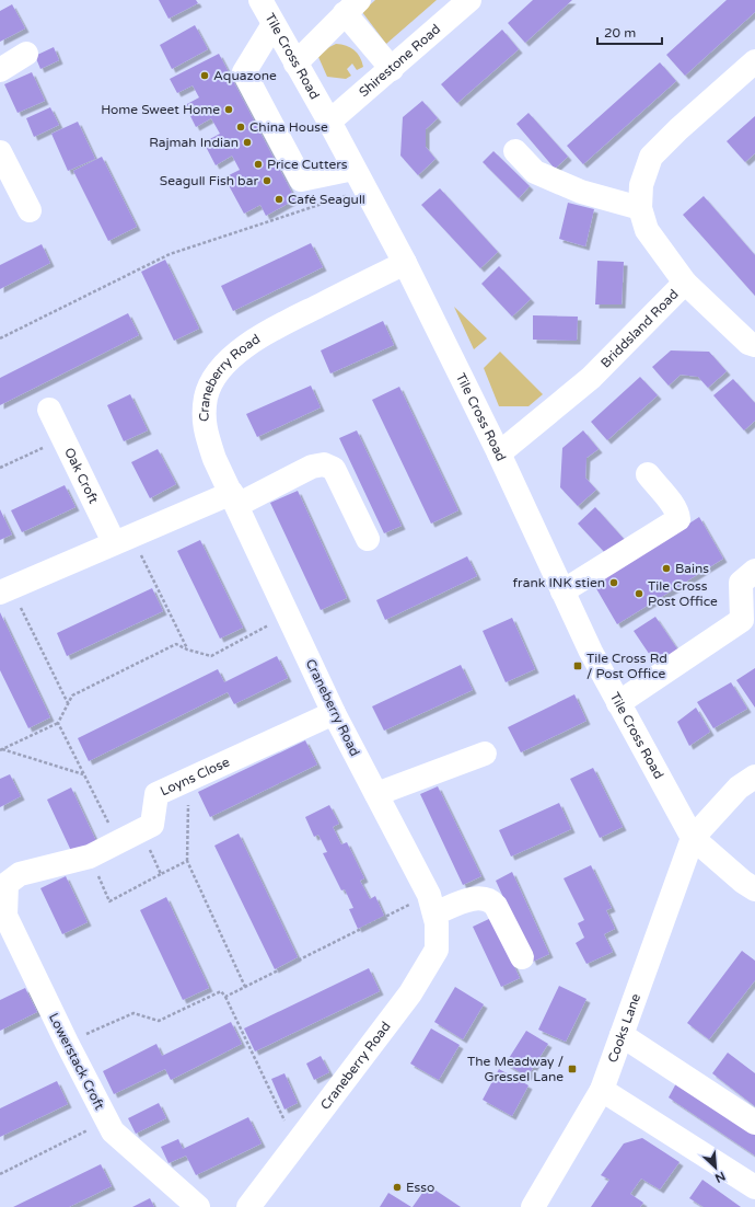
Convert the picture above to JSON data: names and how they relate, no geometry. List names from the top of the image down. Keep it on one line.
{"streets":{"street":["Tile Cross Road","Shirestone Road","Briddsland Road","Craneberry Road","Oak Croft","Loyns Close","Cooks Lane","Lowerstack Croft"]},"crossings":[["Tile Cross Road","Shirestone Road"],["Tile Cross Road","Briddsland Road"],["Tile Cross Road","Craneberry Road"],["Tile Cross Road","Cooks Lane"],["Craneberry Road","Loyns Close"],["Loyns Close","Lowerstack Croft"]],"places":{"other":["Aquazone","Home Sweet Home","China House","Rajmah Indian","Price Cutters","Seagull Fish bar","Café Seagull","Bains","frank INK stien","Tile Cross Post Office","Esso"],"transit":["Tile Cross Rd / Post Office","The Meadway / Gressel Lane"]},"scale_bar":"20 m","north":"bottom right"}
